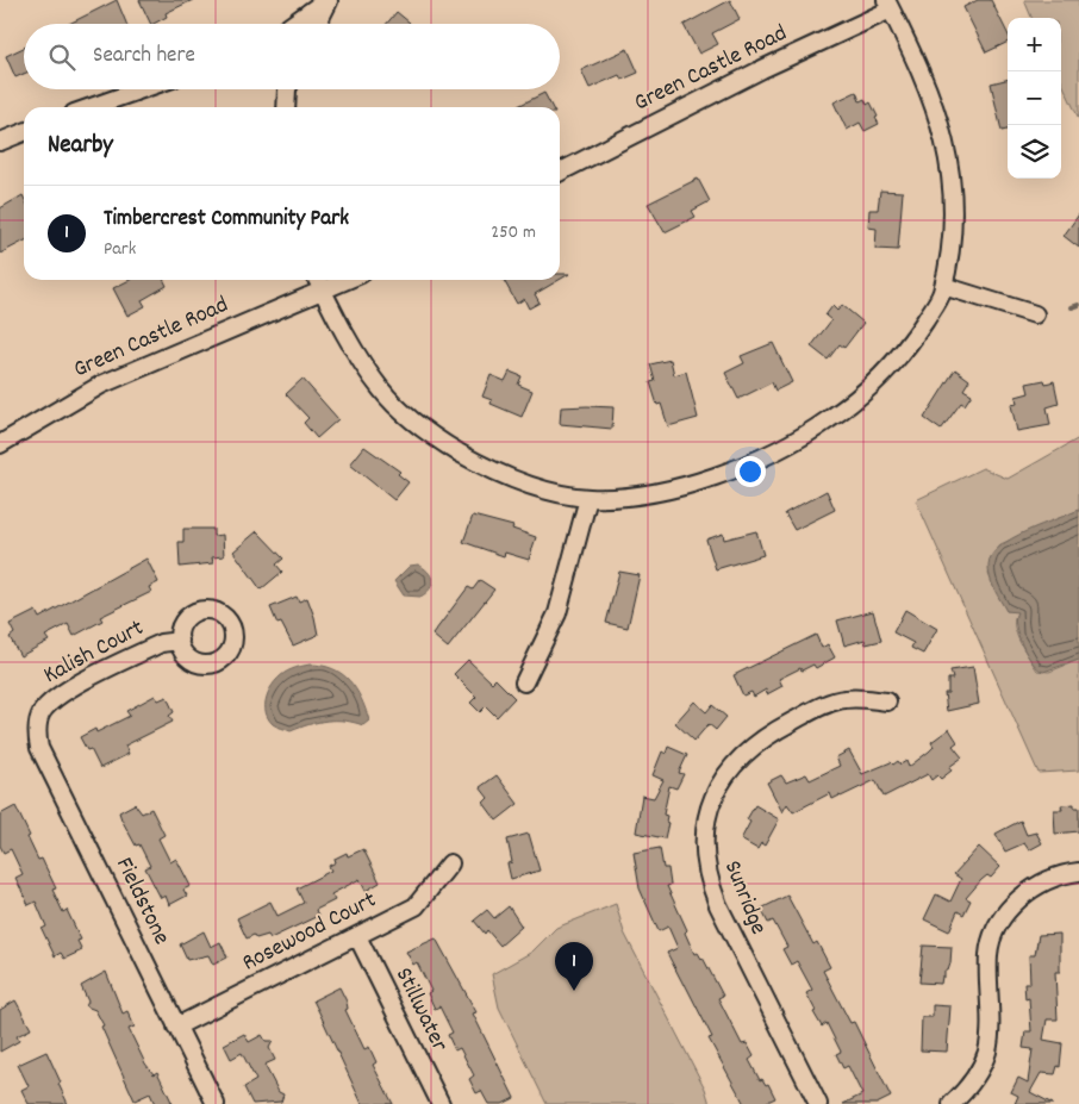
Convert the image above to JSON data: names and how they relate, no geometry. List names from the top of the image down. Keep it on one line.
{"streets":{"street":["Green Castle Road","Kalish Court","Sunridge","Fieldstone","Rosewood Court","Stillwater"]},"crossings":[["Kalish Court","Fieldstone"],["Fieldstone","Rosewood Court"],["Rosewood Court","Stillwater"]],"page":{"map_buttons":["+","−"],"search":"Search here","heading":"Nearby","list":[{"mark":"1","name":"Timbercrest Community Park","note":"Park","value":"250 m"}],"pins":"1"}}
